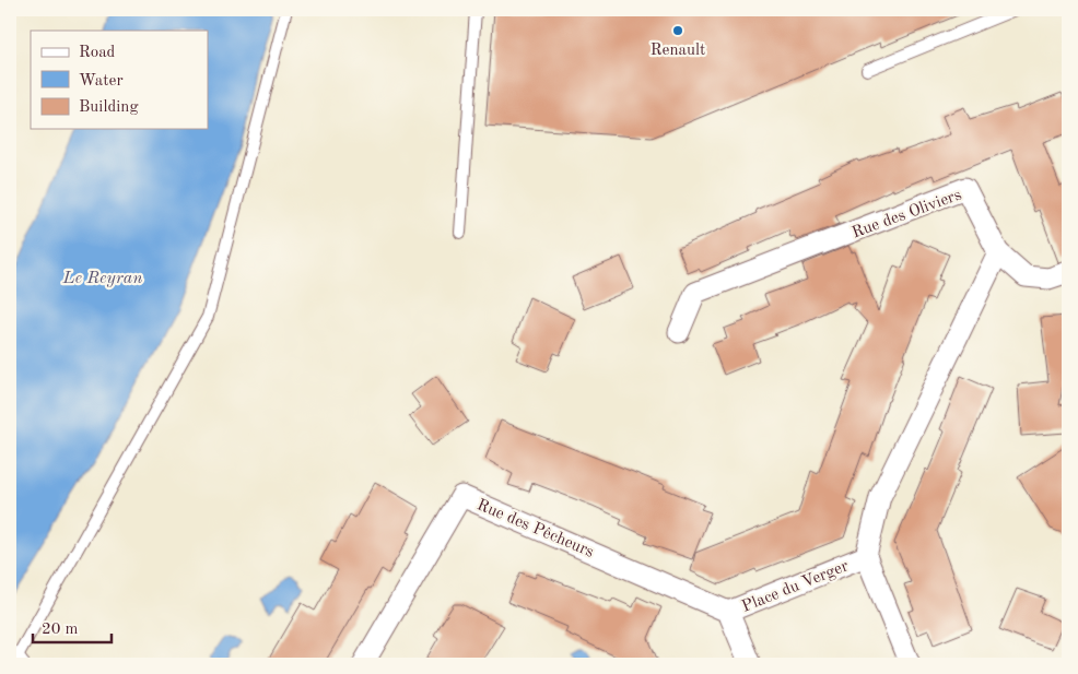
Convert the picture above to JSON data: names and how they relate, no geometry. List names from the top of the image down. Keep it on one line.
{"streets":{"street":["Rue des Oliviers","Rue des Pêcheurs","Place du Verger"]},"crossings":[["Rue des Pêcheurs","Place du Verger"]],"water":["Le Reyran"],"places":["Renault"],"legend":["Road","Water","Building"],"scale_bar":"20 m"}
